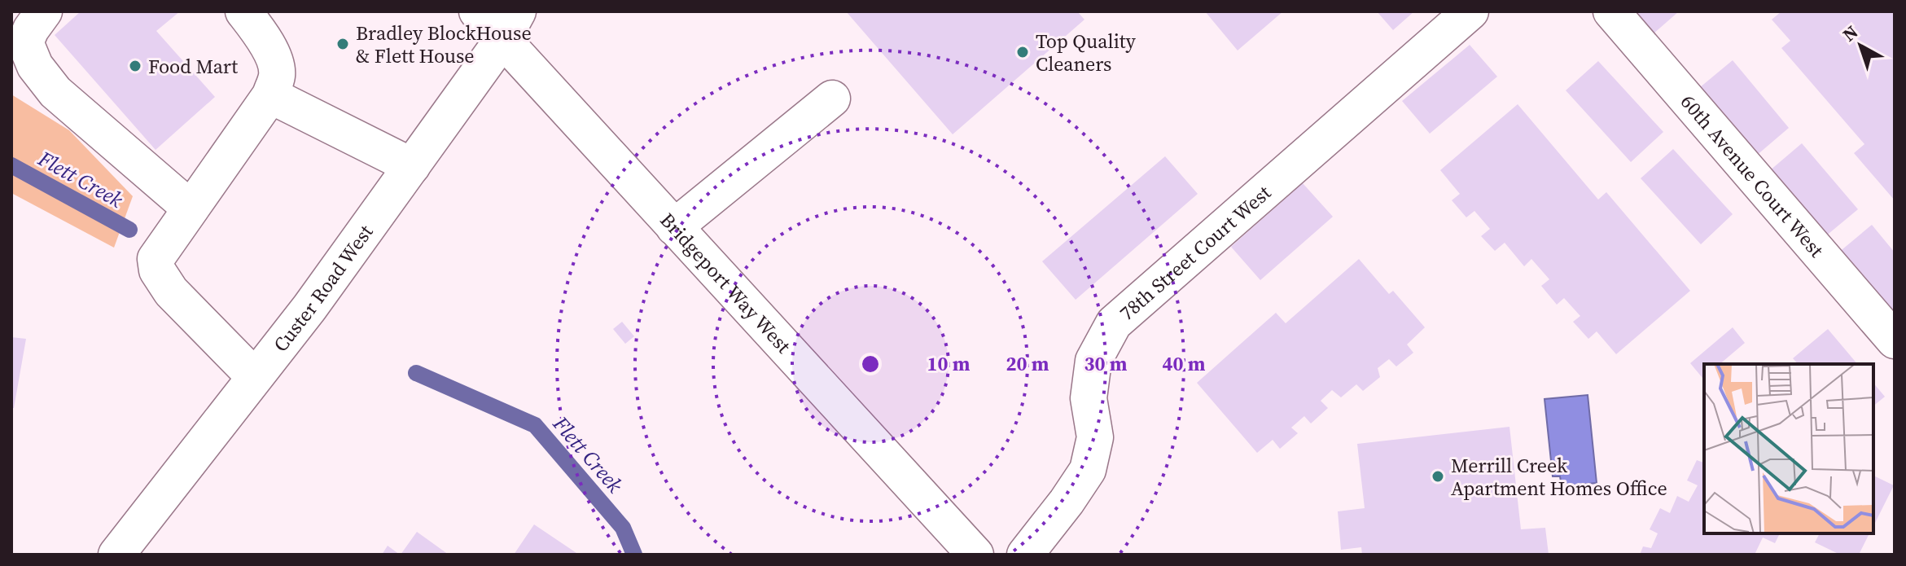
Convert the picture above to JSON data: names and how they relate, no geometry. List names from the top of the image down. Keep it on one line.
{"streets":{"main road":["60th Avenue Court West","78th Street Court West","Bridgeport Way West","Custer Road West"]},"crossings":[["Bridgeport Way West","Custer Road West"]],"water":["Flett Creek"],"places":["Bradley BlockHouse & Flett House","Top Quality Cleaners","Food Mart","Merrill Creek Apartment Homes Office"],"north":"top left","rings":["10 m","20 m","30 m","40 m"]}
